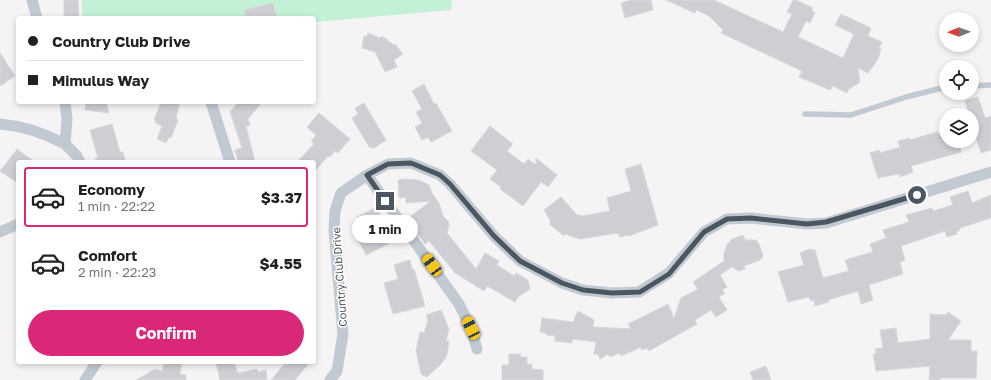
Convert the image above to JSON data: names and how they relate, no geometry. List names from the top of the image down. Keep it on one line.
{"streets":{"street":["Country Club Drive"]},"north":"left","page":{"banner":["Country Club Drive","Mimulus Way"],"list":[{"name":"Economy","note":"1 min · 22:22","value":"$3.37"},{"name":"Comfort","note":"2 min · 22:23","value":"$4.55"}],"bubble":"1 min","buttons":"Confirm"}}
